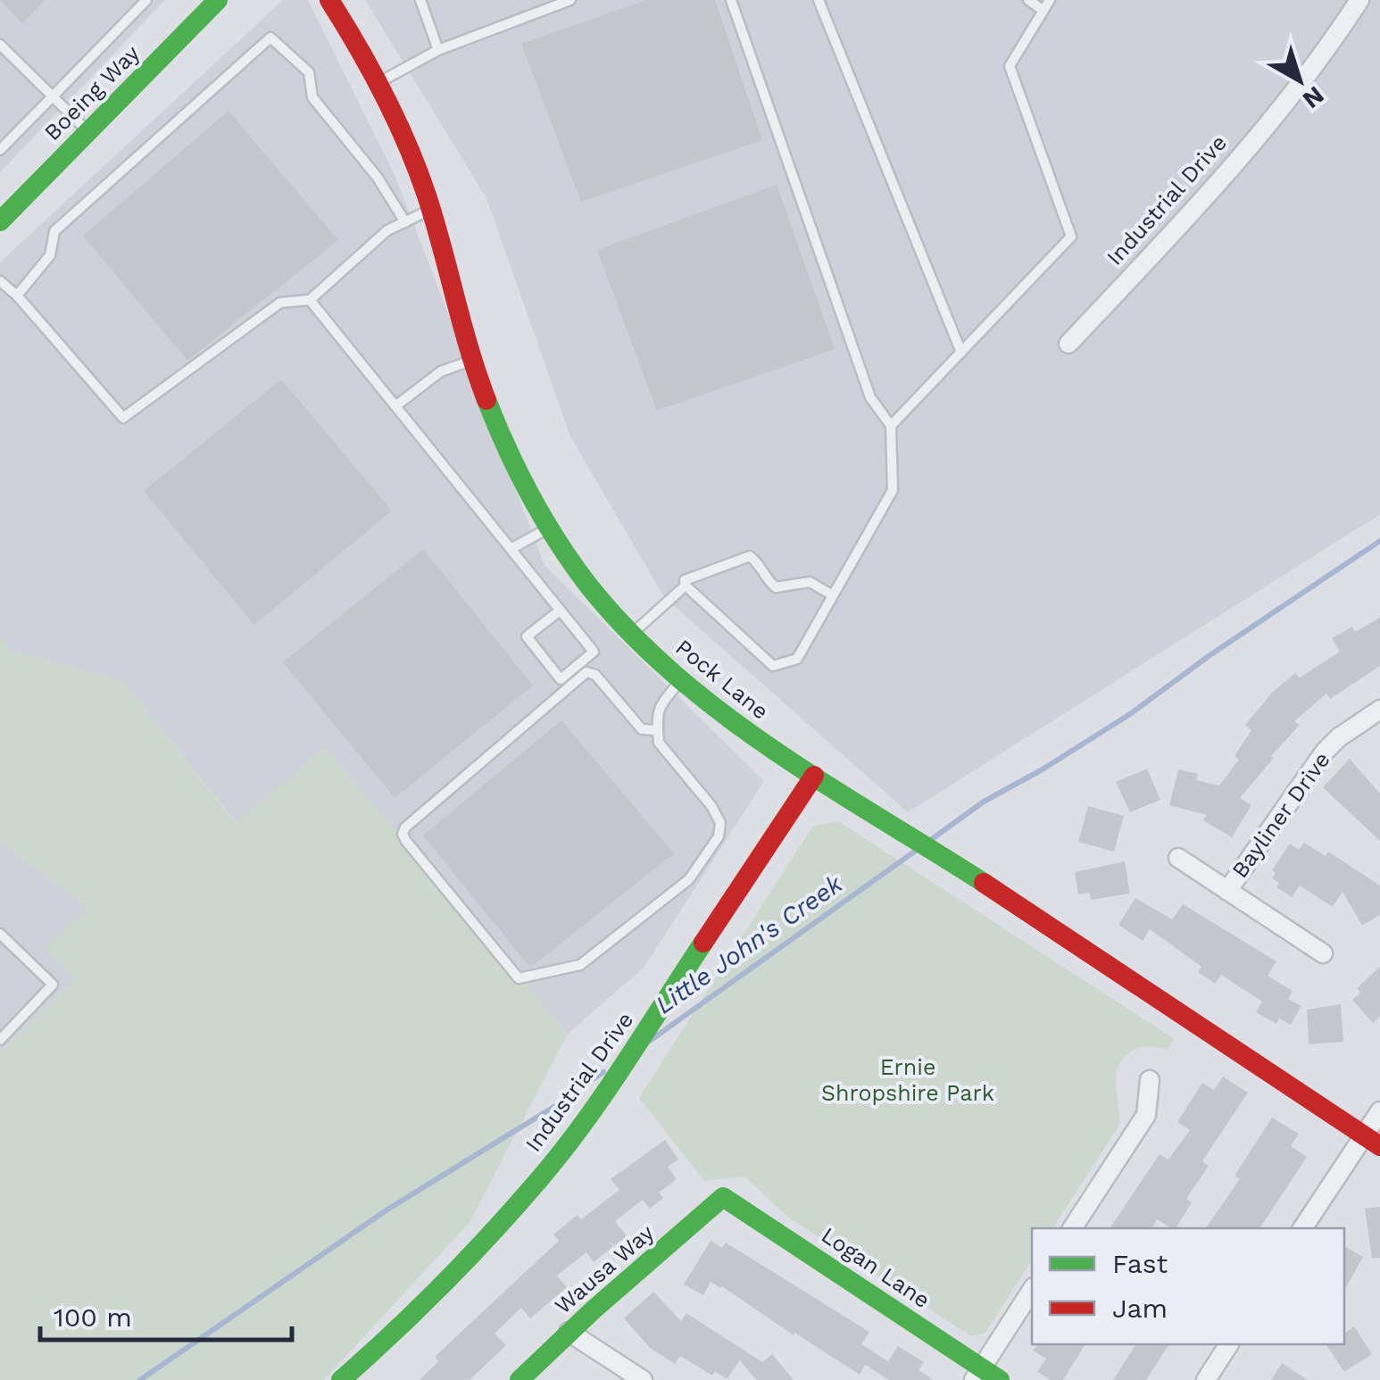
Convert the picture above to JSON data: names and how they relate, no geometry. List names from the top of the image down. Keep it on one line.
{"streets":{"street":["Boeing Way","Industrial Drive","Pock Lane","Bayliner Drive","Logan Lane","Wausa Way"]},"crossings":[["Industrial Drive","Pock Lane"],["Logan Lane","Wausa Way"]],"water":["Little John's Creek"],"parks":["Ernie Shropshire Park"],"legend":["Fast","Jam"],"scale_bar":"100 m","north":"bottom right"}
